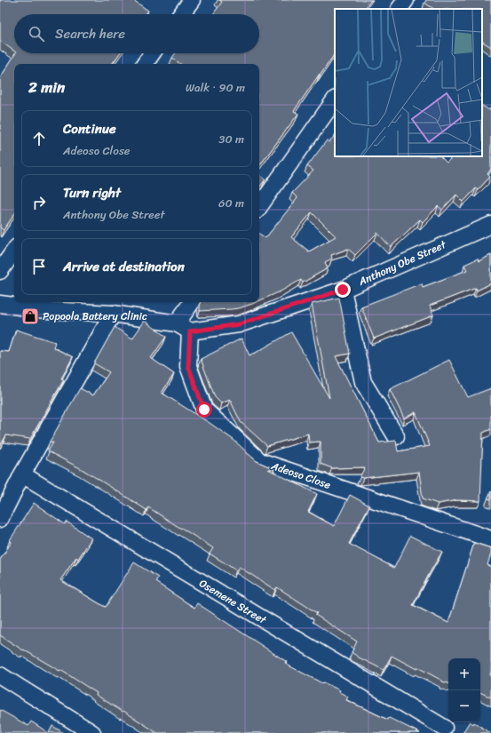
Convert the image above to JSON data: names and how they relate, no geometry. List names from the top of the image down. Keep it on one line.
{"streets":{"street":["Anthony Obe Street","Adeoso Close","Osemene Street"]},"crossings":[["Anthony Obe Street","Adeoso Close"]],"places":{"shop":["Popoola Battery Clinic"]},"page":{"search":"Search here","heading":["2 min","Walk · 90 m"],"list":[["Continue","Adeoso Close","30 m"],["Turn right","Anthony Obe Street","60 m"],"Arrive at destination"],"map_buttons":["+","−"]}}
